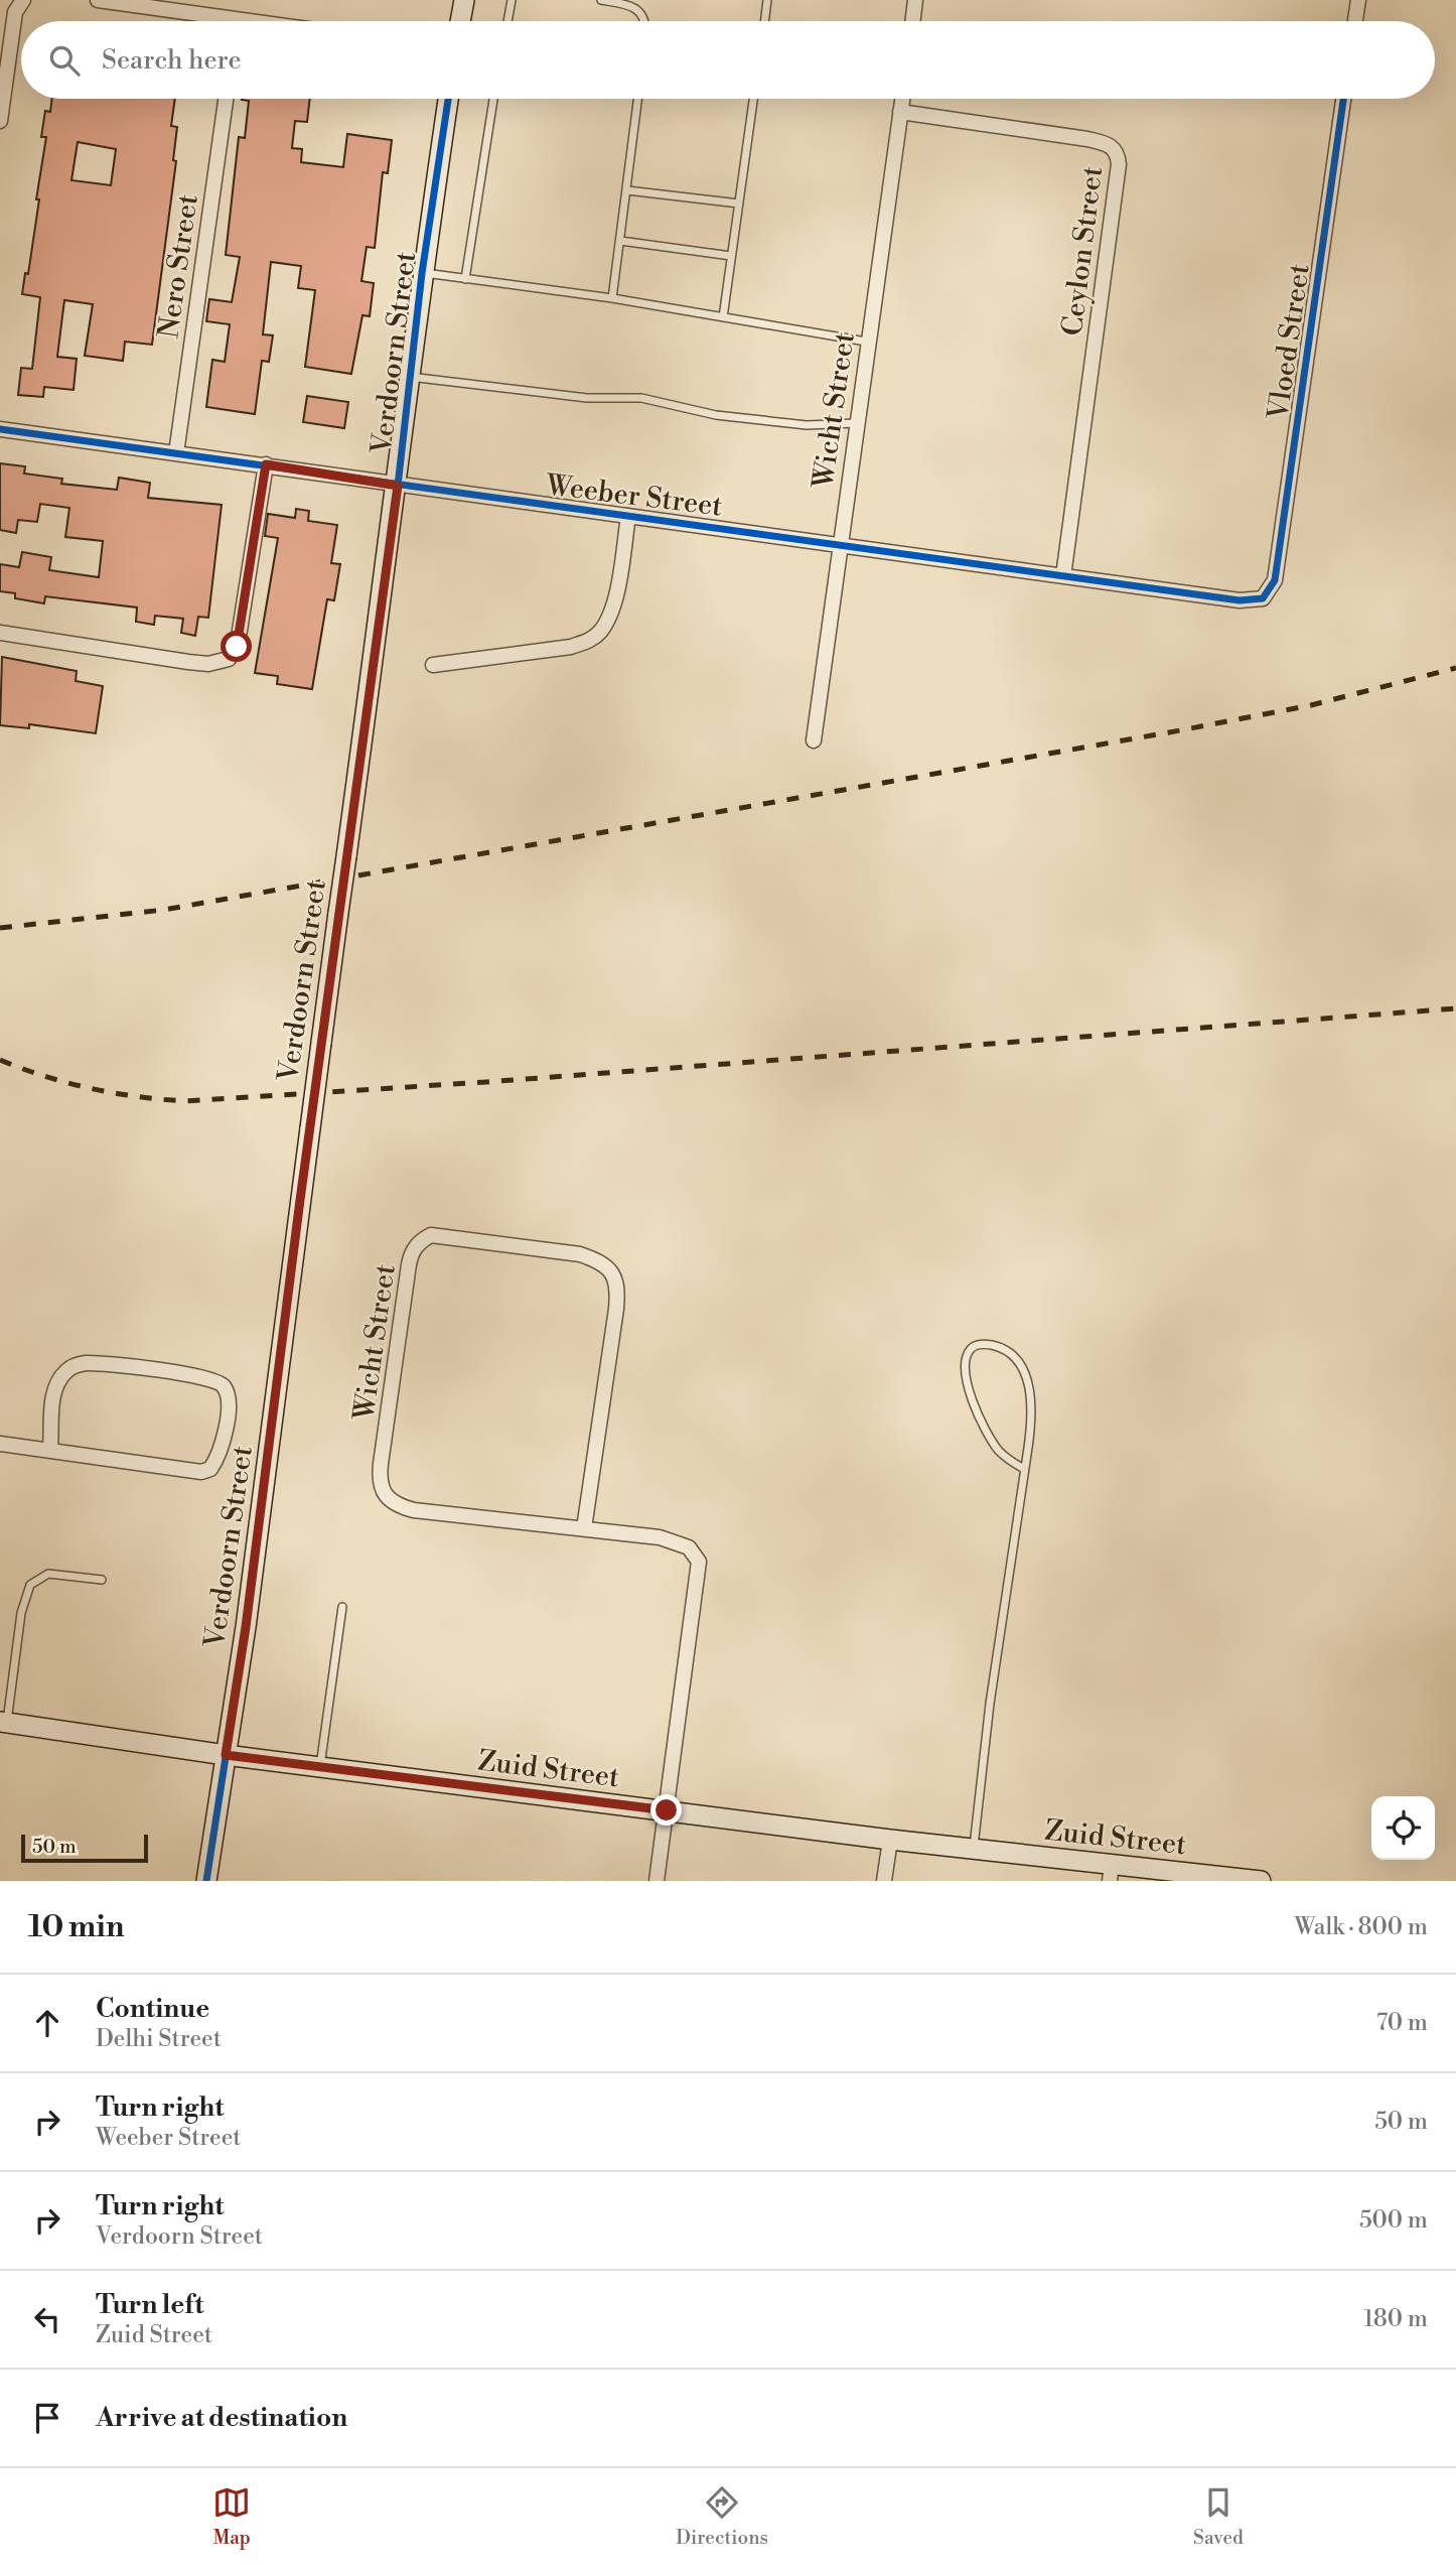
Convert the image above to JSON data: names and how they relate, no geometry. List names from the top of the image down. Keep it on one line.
{"streets":{"street":["Ceylon Street","Nero Street","Vloed Street","Verdoorn Street","Wicht Street","Weeber Street","Zuid Street"]},"crossings":[["Ceylon Street","Wicht Street"],["Ceylon Street","Weeber Street"],["Nero Street","Weeber Street"],["Vloed Street","Weeber Street"],["Verdoorn Street","Weeber Street"],["Verdoorn Street","Zuid Street"],["Wicht Street","Weeber Street"],["Wicht Street","Zuid Street"]],"scale_bar":"50 m","page":{"search":"Search here","scale":"50 m","heading":["10 min","Walk · 800 m"],"list":[["Continue","Delhi Street","70 m"],["Turn right","Weeber Street","50 m"],["Turn right","Verdoorn Street","500 m"],["Turn left","Zuid Street","180 m"],"Arrive at destination"],"nav":["Map","Directions","Saved"]}}
